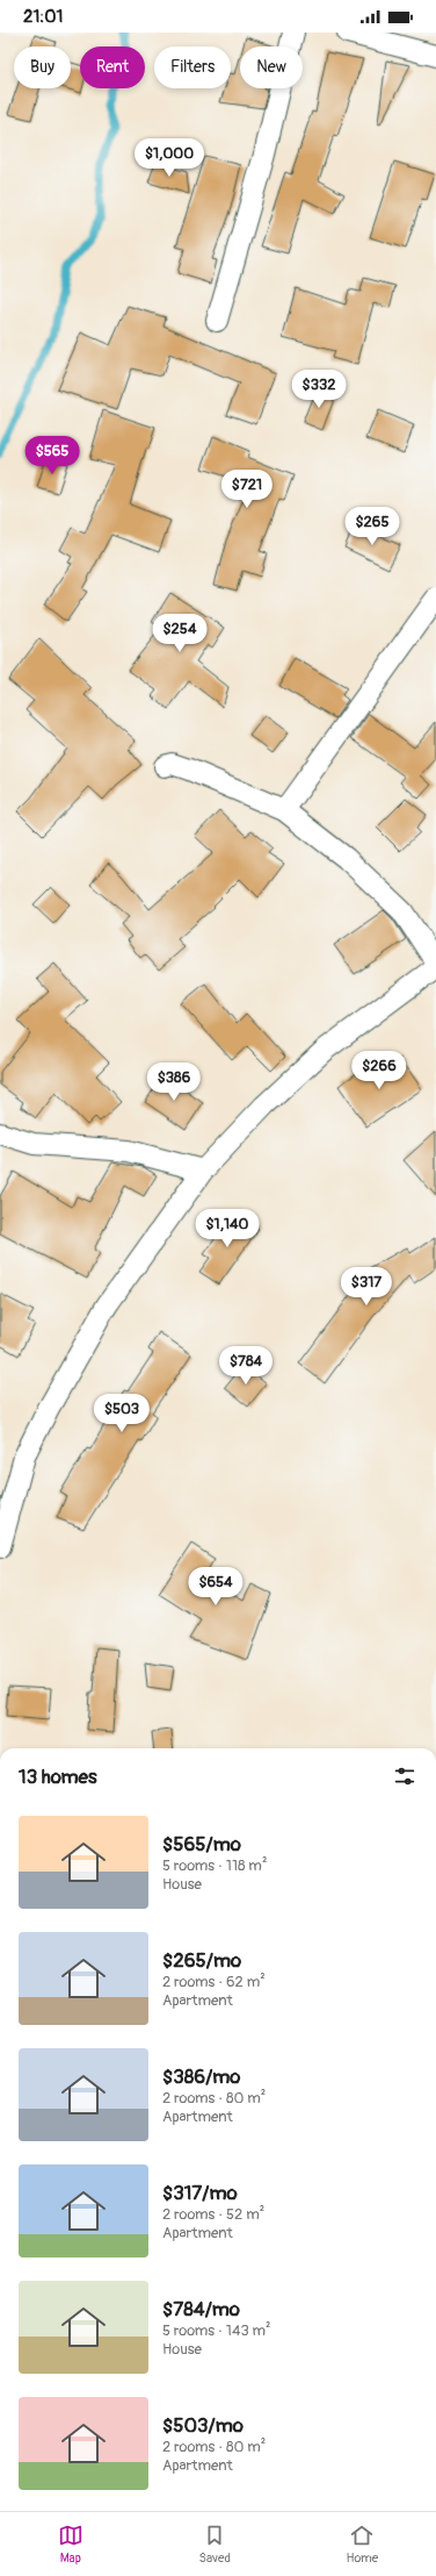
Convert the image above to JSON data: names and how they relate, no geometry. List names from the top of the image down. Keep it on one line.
{"page":{"status":"21:01","chip":["Buy","Rent","Filters","New"],"price":["$1,000","$332","$565","$721","$265","$254","$266","$386","$1,140","$317","$784","$503","$654"],"heading":"13 homes","list":[{"name":"$565/mo","note":"5 rooms · 118 m² · House"},{"name":"$265/mo","note":"2 rooms · 62 m² · Apartment"},{"name":"$386/mo","note":"2 rooms · 80 m² · Apartment"},{"name":"$317/mo","note":"2 rooms · 52 m² · Apartment"},{"name":"$784/mo","note":"5 rooms · 143 m² · House"},{"name":"$503/mo","note":"2 rooms · 80 m² · Apartment"}],"tabs":["Map","Saved","Home"]}}
